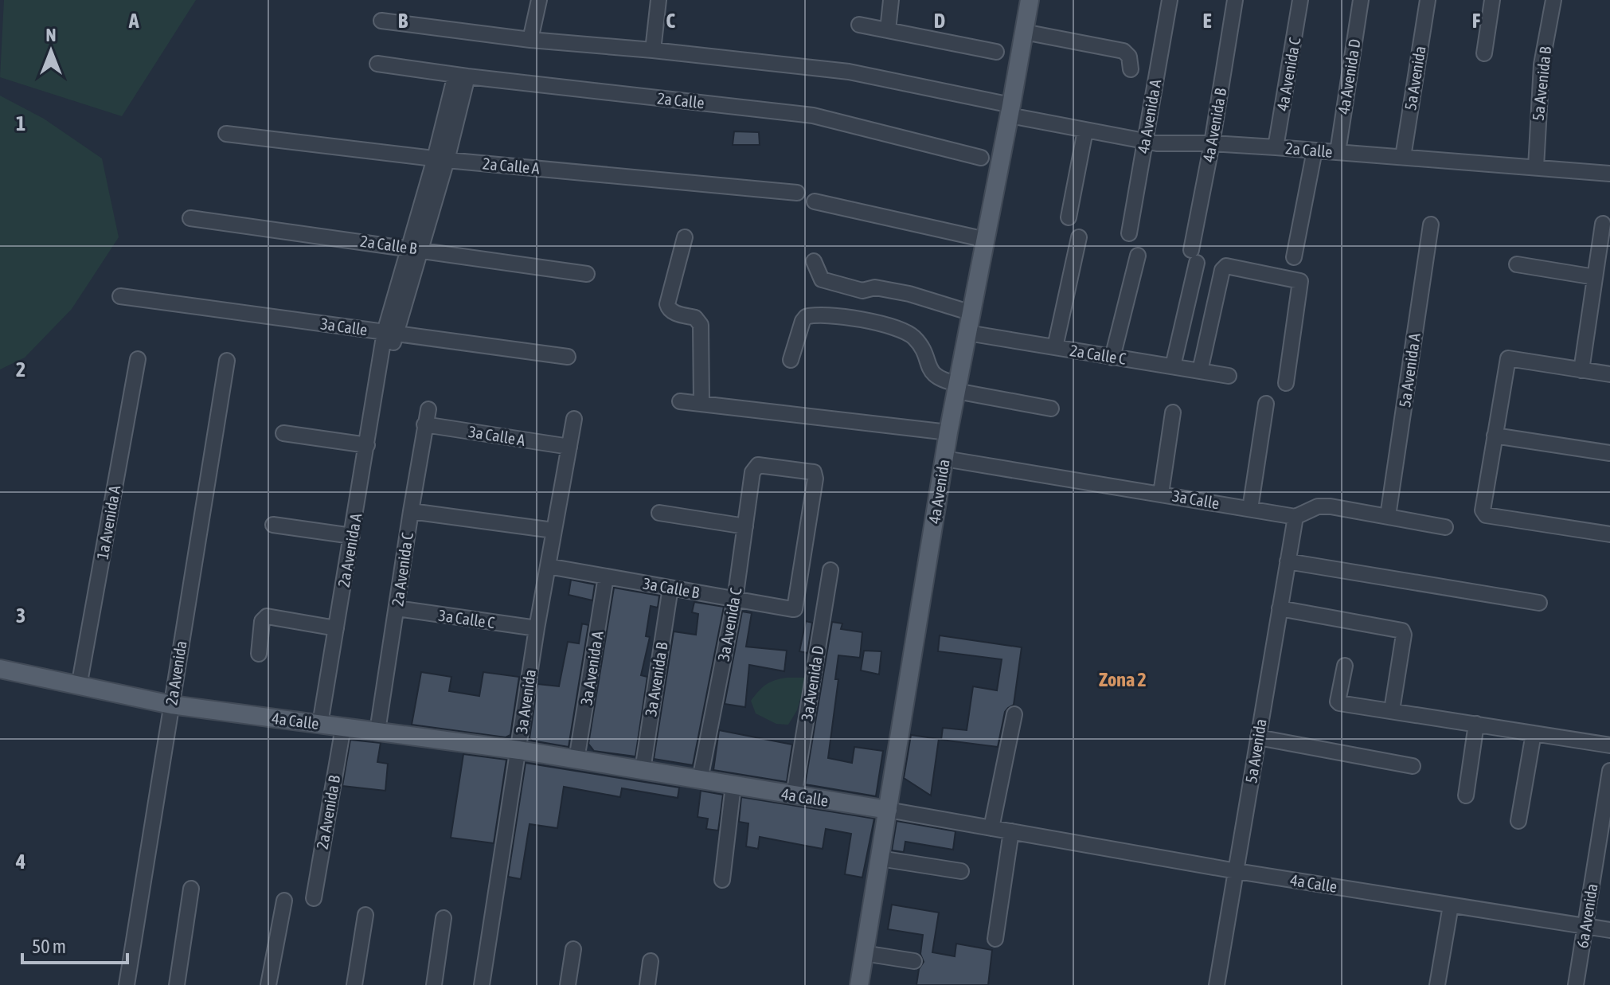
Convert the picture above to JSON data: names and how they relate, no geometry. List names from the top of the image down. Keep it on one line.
{"streets":{"main road":["4a Avenida","4a Calle"],"street":["4a Avenida C","4a Avenida D","5a Avenida","5a Avenida B","2a Calle","4a Avenida A","4a Avenida B","2a Calle A","2a Calle B","3a Calle","2a Calle C","5a Avenida A","3a Calle A","1a Avenida A","2a Avenida A","2a Avenida C","3a Calle B","3a Calle C","3a Avenida C","3a Avenida A","2a Avenida","3a Avenida B","3a Avenida D","3a Avenida","2a Avenida B","6a Avenida"]},"crossings":[["4a Avenida C","2a Calle"],["4a Avenida D","2a Calle"],["5a Avenida","2a Calle"],["5a Avenida","3a Calle"],["5a Avenida","4a Calle"],["5a Avenida B","2a Calle"],["2a Calle","4a Avenida A"],["2a Calle","4a Avenida B"],["2a Calle","4a Avenida"],["2a Calle","2a Avenida A"],["4a Avenida B","2a Calle C"],["2a Calle A","2a Avenida A"],["2a Calle B","2a Avenida A"],["3a Calle","5a Avenida A"],["3a Calle","4a Avenida"],["3a Calle","2a Avenida A"],["2a Calle C","4a Avenida"],["3a Calle A","2a Avenida C"],["3a Calle A","3a Avenida"],["4a Avenida","4a Calle"],["1a Avenida A","4a Calle"],["2a Avenida A","4a Calle"],["2a Avenida C","3a Calle C"],["2a Avenida C","4a Calle"],["3a Calle B","3a Avenida C"],["3a Calle B","3a Avenida A"],["3a Calle B","3a Avenida B"],["3a Calle B","3a Avenida"],["3a Calle C","3a Avenida"],["3a Avenida C","4a Calle"],["3a Avenida A","4a Calle"],["2a Avenida","4a Calle"],["3a Avenida B","4a Calle"],["3a Avenida D","4a Calle"],["3a Avenida","4a Calle"],["4a Calle","2a Avenida B"],["4a Calle","6a Avenida"]],"districts":["Zona 2"],"scale_bar":"50 m","north":"top","grid":{"columns":["A","B","C","D","E","F"],"rows":["1","2","3","4"]}}
